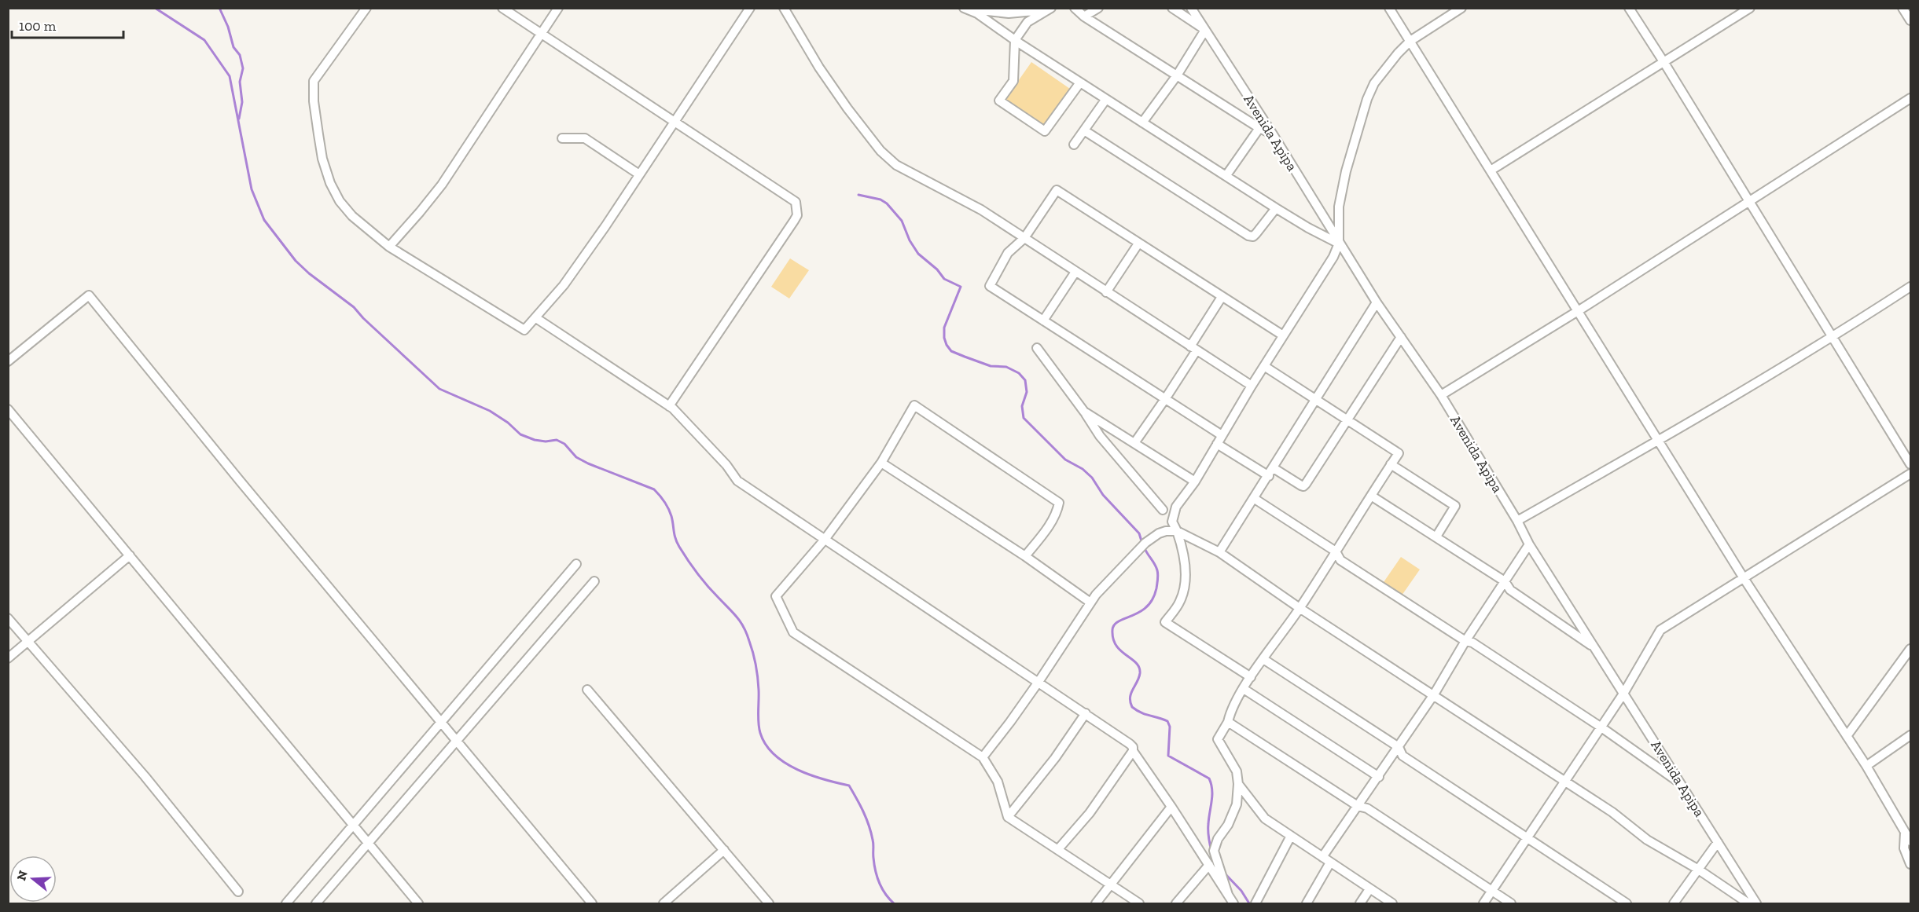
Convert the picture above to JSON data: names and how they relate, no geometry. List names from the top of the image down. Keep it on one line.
{"streets":{"street":["Avenida Apipa"]},"scale_bar":"100 m","north":"left"}
